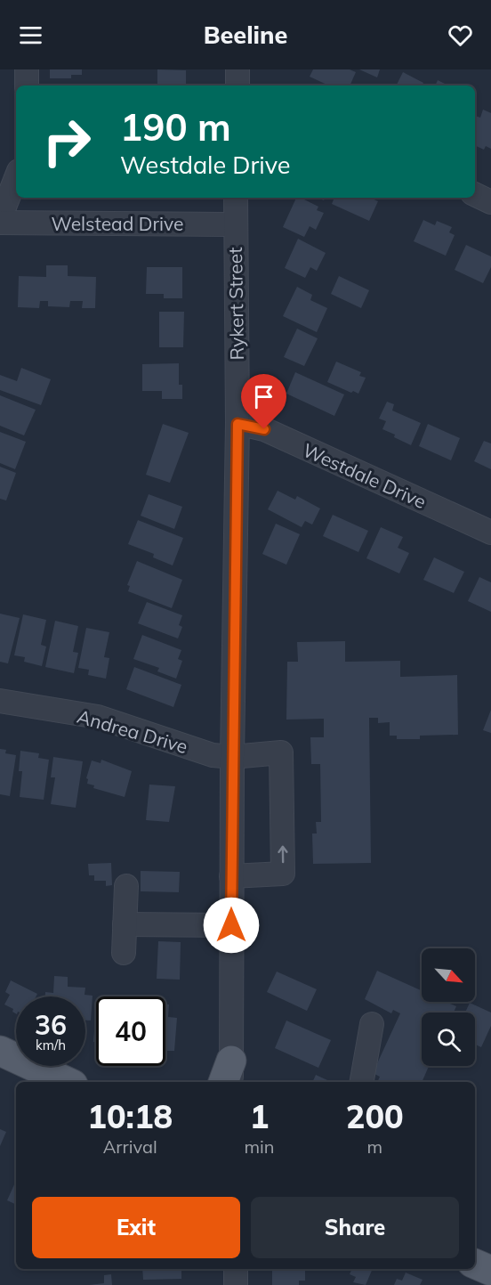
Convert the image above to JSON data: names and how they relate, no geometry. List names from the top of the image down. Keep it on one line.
{"streets":{"street":["Welstead Drive","Rykert Street","Westdale Drive","Andrea Drive"]},"crossings":[["Welstead Drive","Rykert Street"],["Rykert Street","Westdale Drive"],["Rykert Street","Andrea Drive"]],"north":"bottom right","page":{"header":"Beeline","turn":["190 m","Westdale Drive"],"speed":"36 km/h","limit":"40","eta":["10:18","Arrival","1","min","200","m"],"buttons":["Exit","Share"]}}
